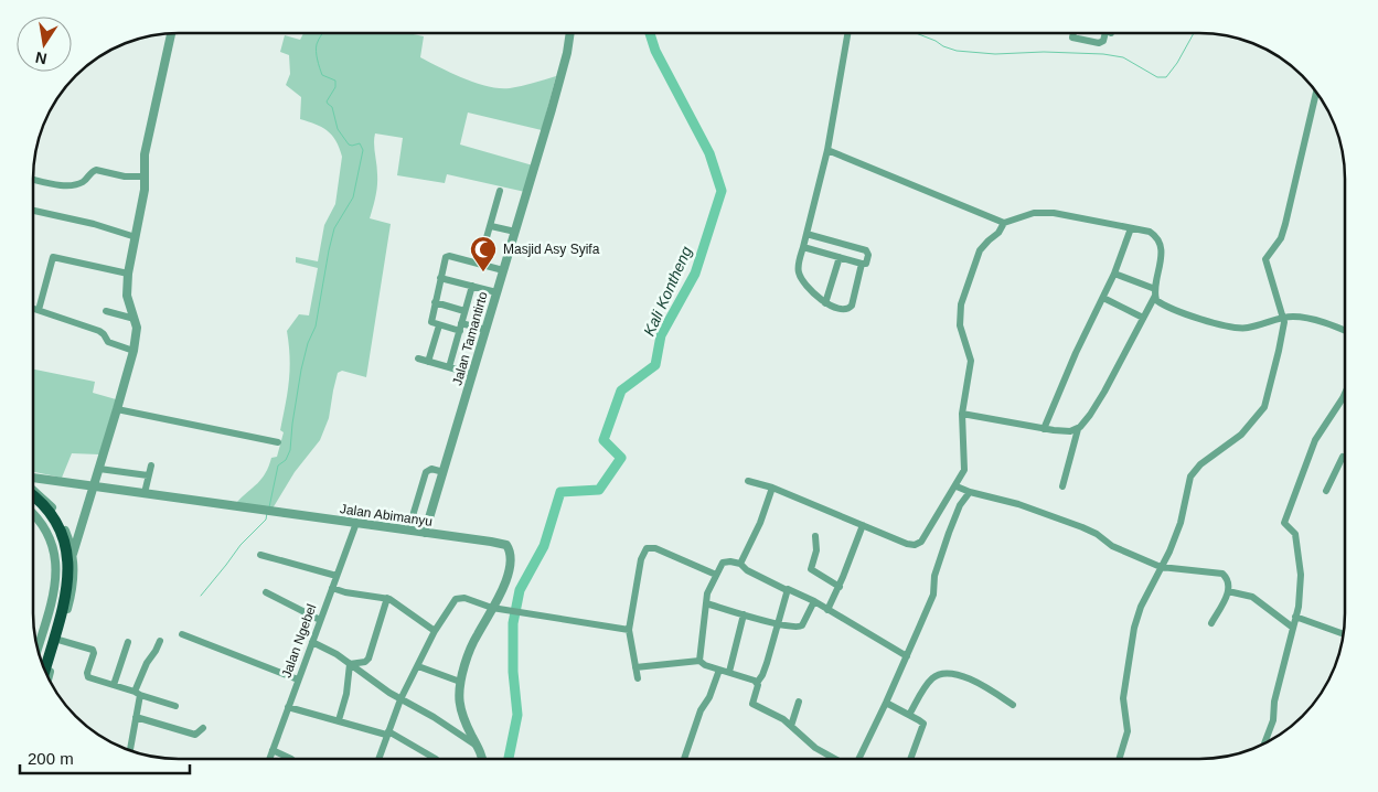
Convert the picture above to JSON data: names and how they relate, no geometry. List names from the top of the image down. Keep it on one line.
{"streets":{"street":["Jalan Tamantirto","Jalan Abimanyu","Jalan Ngebel"]},"crossings":[["Jalan Tamantirto","Jalan Abimanyu"],["Jalan Abimanyu","Jalan Ngebel"]],"water":["Kali Kontheng"],"places":{"mosque":["Masjid Asy Syifa"]},"scale_bar":"200 m","north":"bottom"}
